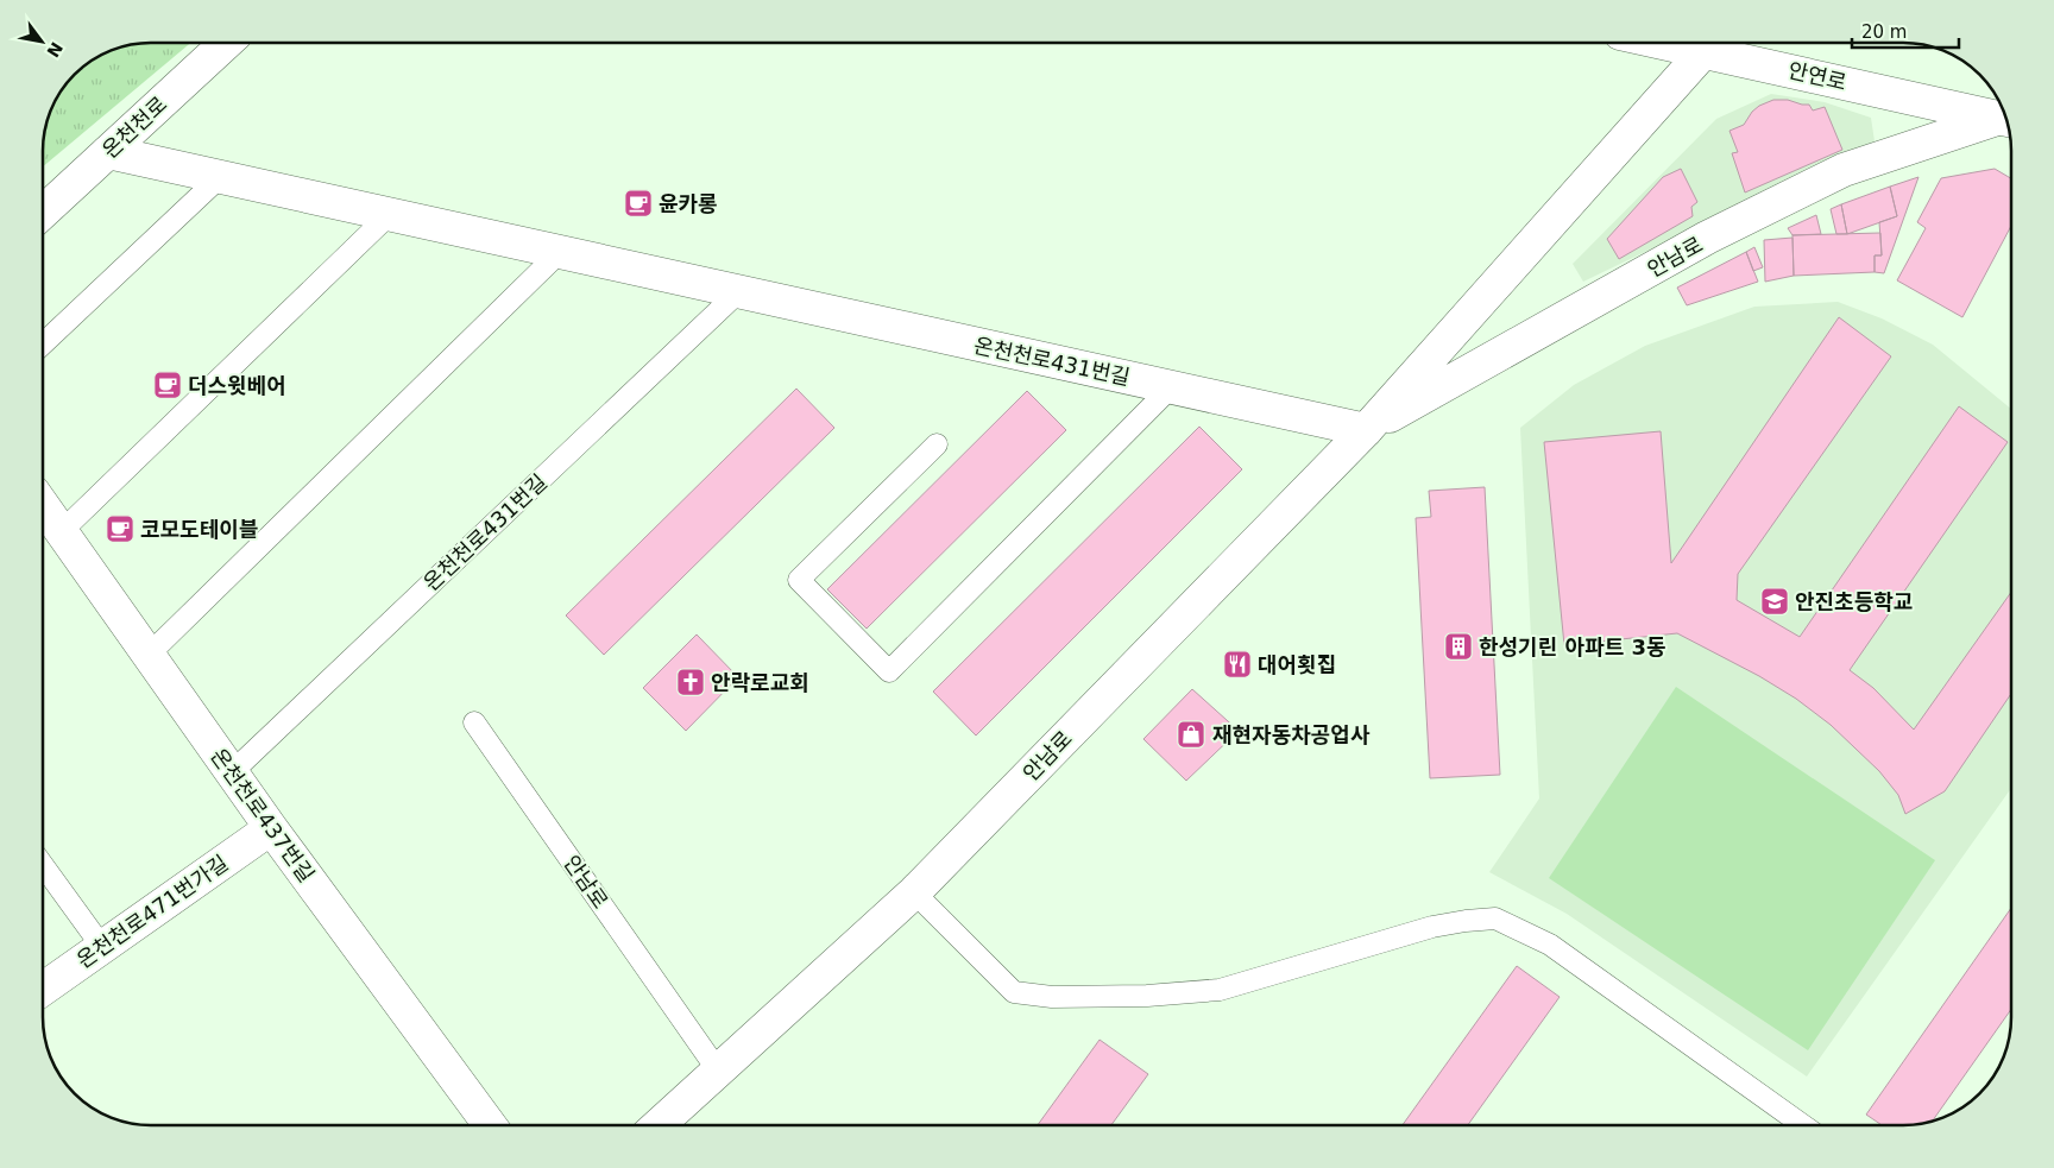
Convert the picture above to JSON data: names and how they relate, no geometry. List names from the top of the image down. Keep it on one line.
{"streets":{"street":["안연로","온천천로","안남로","온천천로431번길","온천천로437번길","온천천로471번가길"]},"crossings":[["안연로","안남로"],["온천천로","온천천로431번길"],["안남로","온천천로431번길"],["온천천로431번길","온천천로437번길"],["온천천로437번길","온천천로471번가길"]],"places":{"cafe":["윤카롱","더스윗베어","코모도테이블"],"school or university":["안진초등학교"],"building":["한성기린 아파트 3동"],"restaurant":["대어횟집"],"church":["안락로교회"],"shop":["재현자동차공업사"]},"scale_bar":"20 m","north":"bottom right"}
